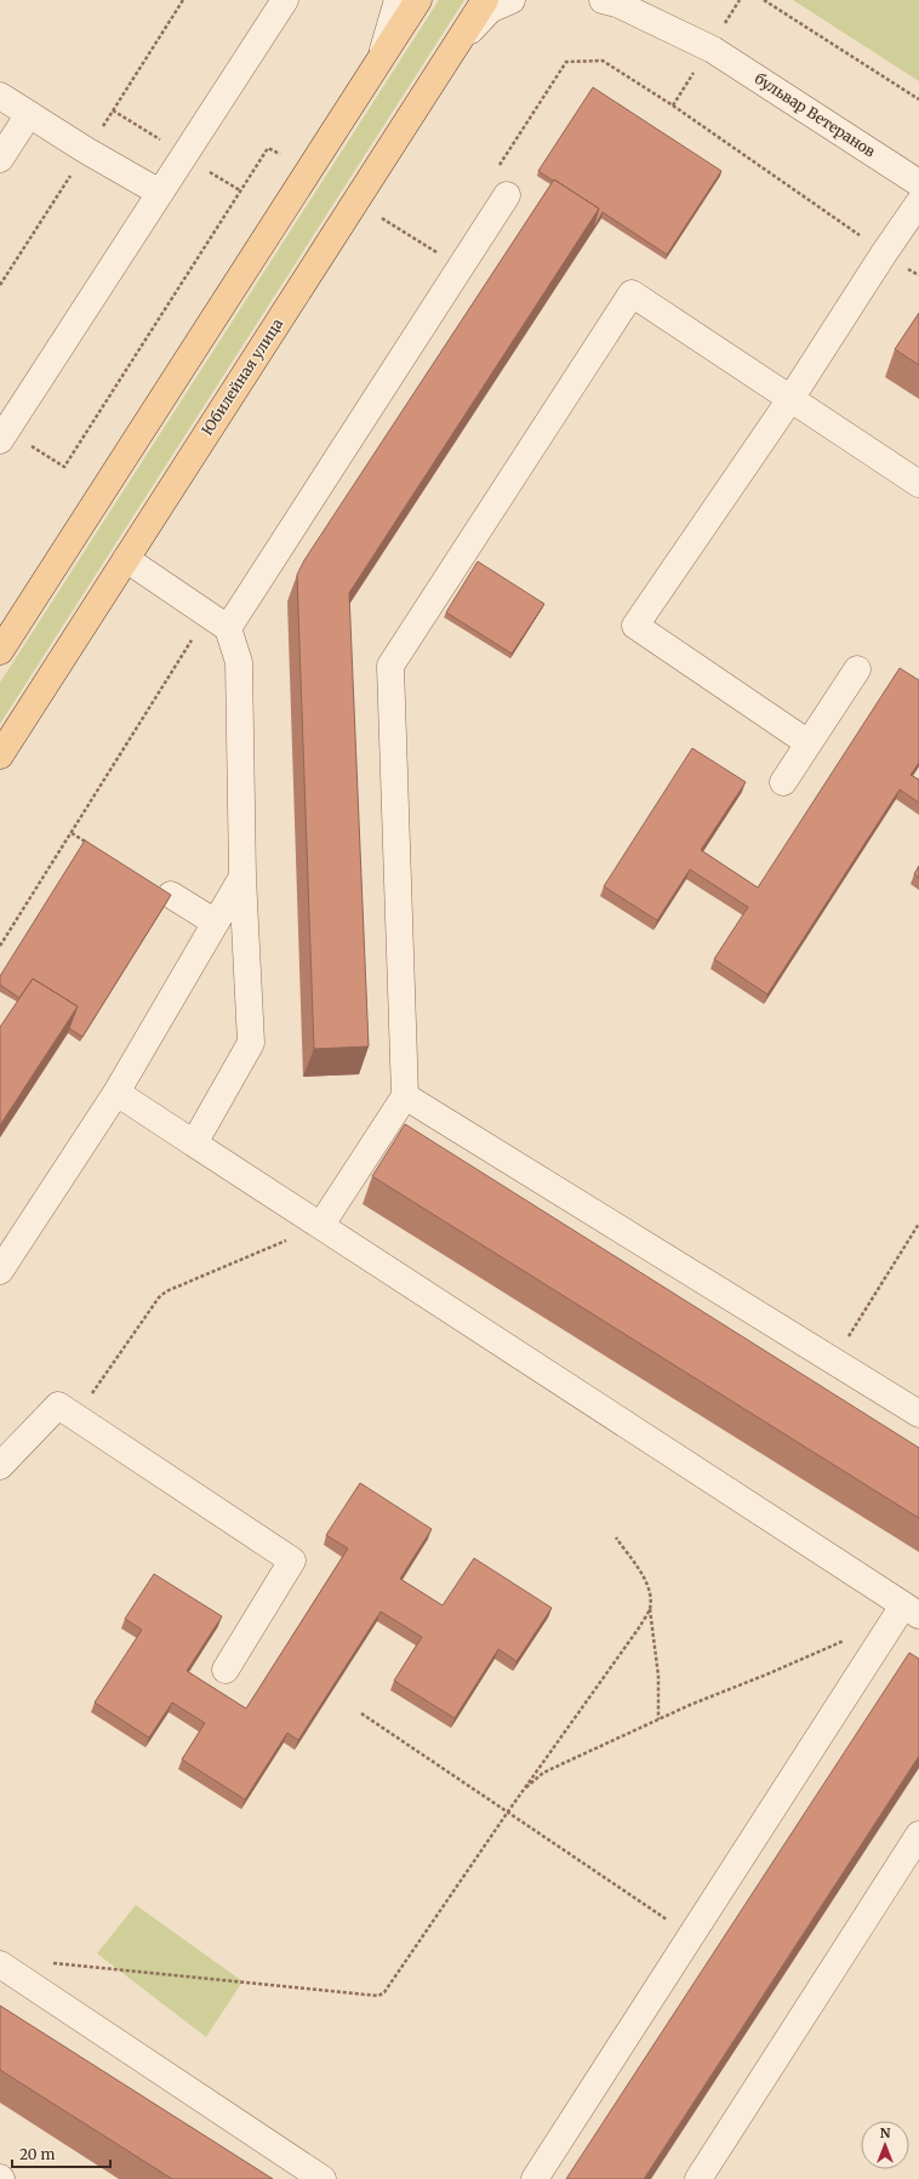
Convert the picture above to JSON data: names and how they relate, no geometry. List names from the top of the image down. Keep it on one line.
{"streets":{"main road":["Юбилейная улица"],"street":["бульвар Ветеранов"]},"scale_bar":"20 m","north":"top"}
